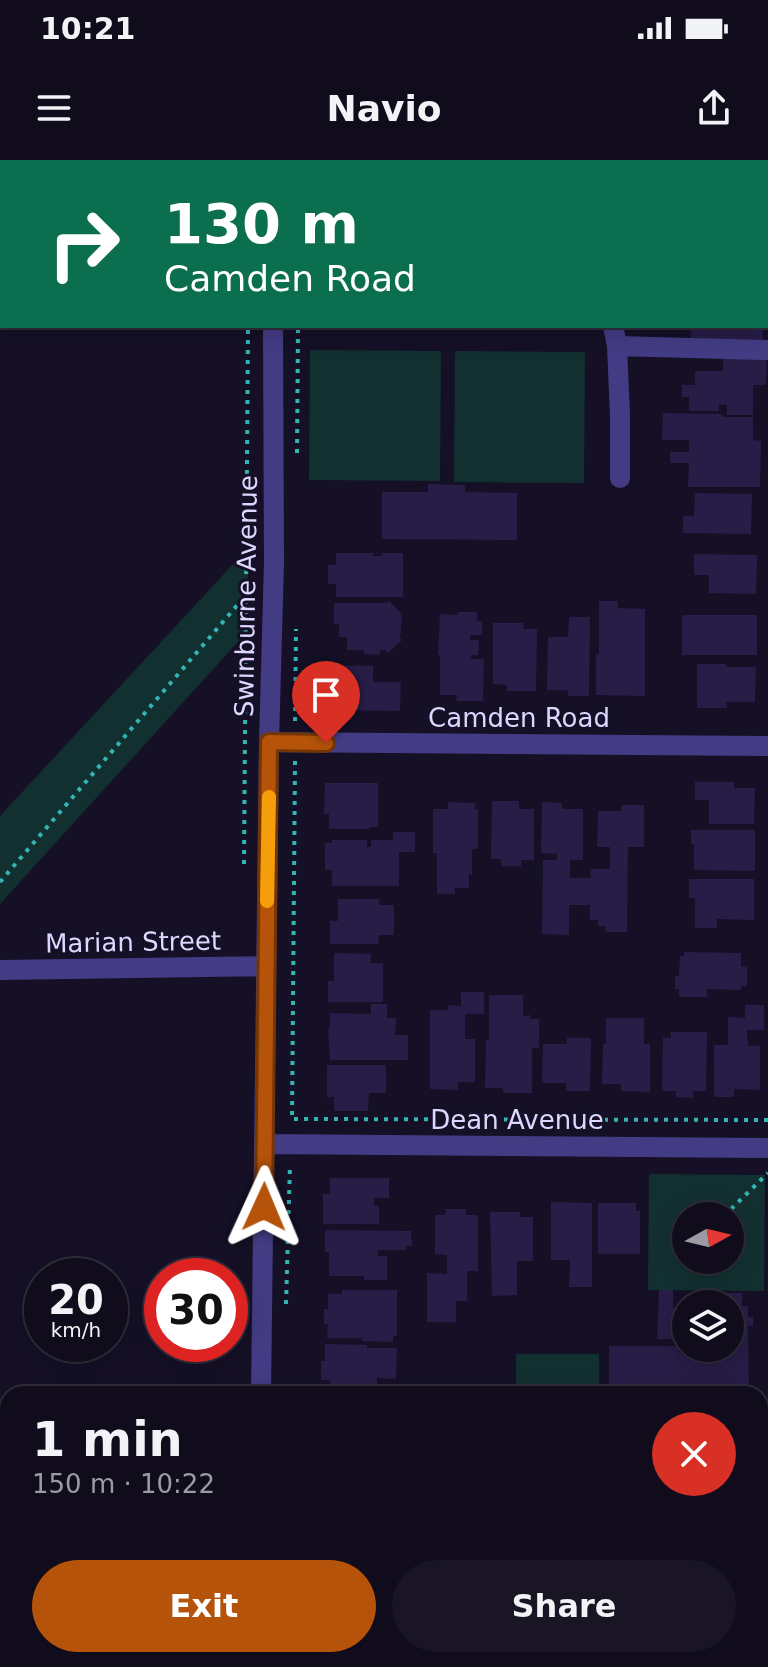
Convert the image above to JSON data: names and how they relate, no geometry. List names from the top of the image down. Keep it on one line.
{"streets":{"street":["Swinburne Avenue","Camden Road","Marian Street","Dean Avenue"]},"crossings":[["Swinburne Avenue","Camden Road"],["Swinburne Avenue","Marian Street"],["Swinburne Avenue","Dean Avenue"]],"north":"right","page":{"status":"10:21","header":"Navio","turn":["130 m","Camden Road"],"speed":"20 km/h","limit":"30","heading":["1 min","150 m · 10:22"],"buttons":["Exit","Share"]}}
